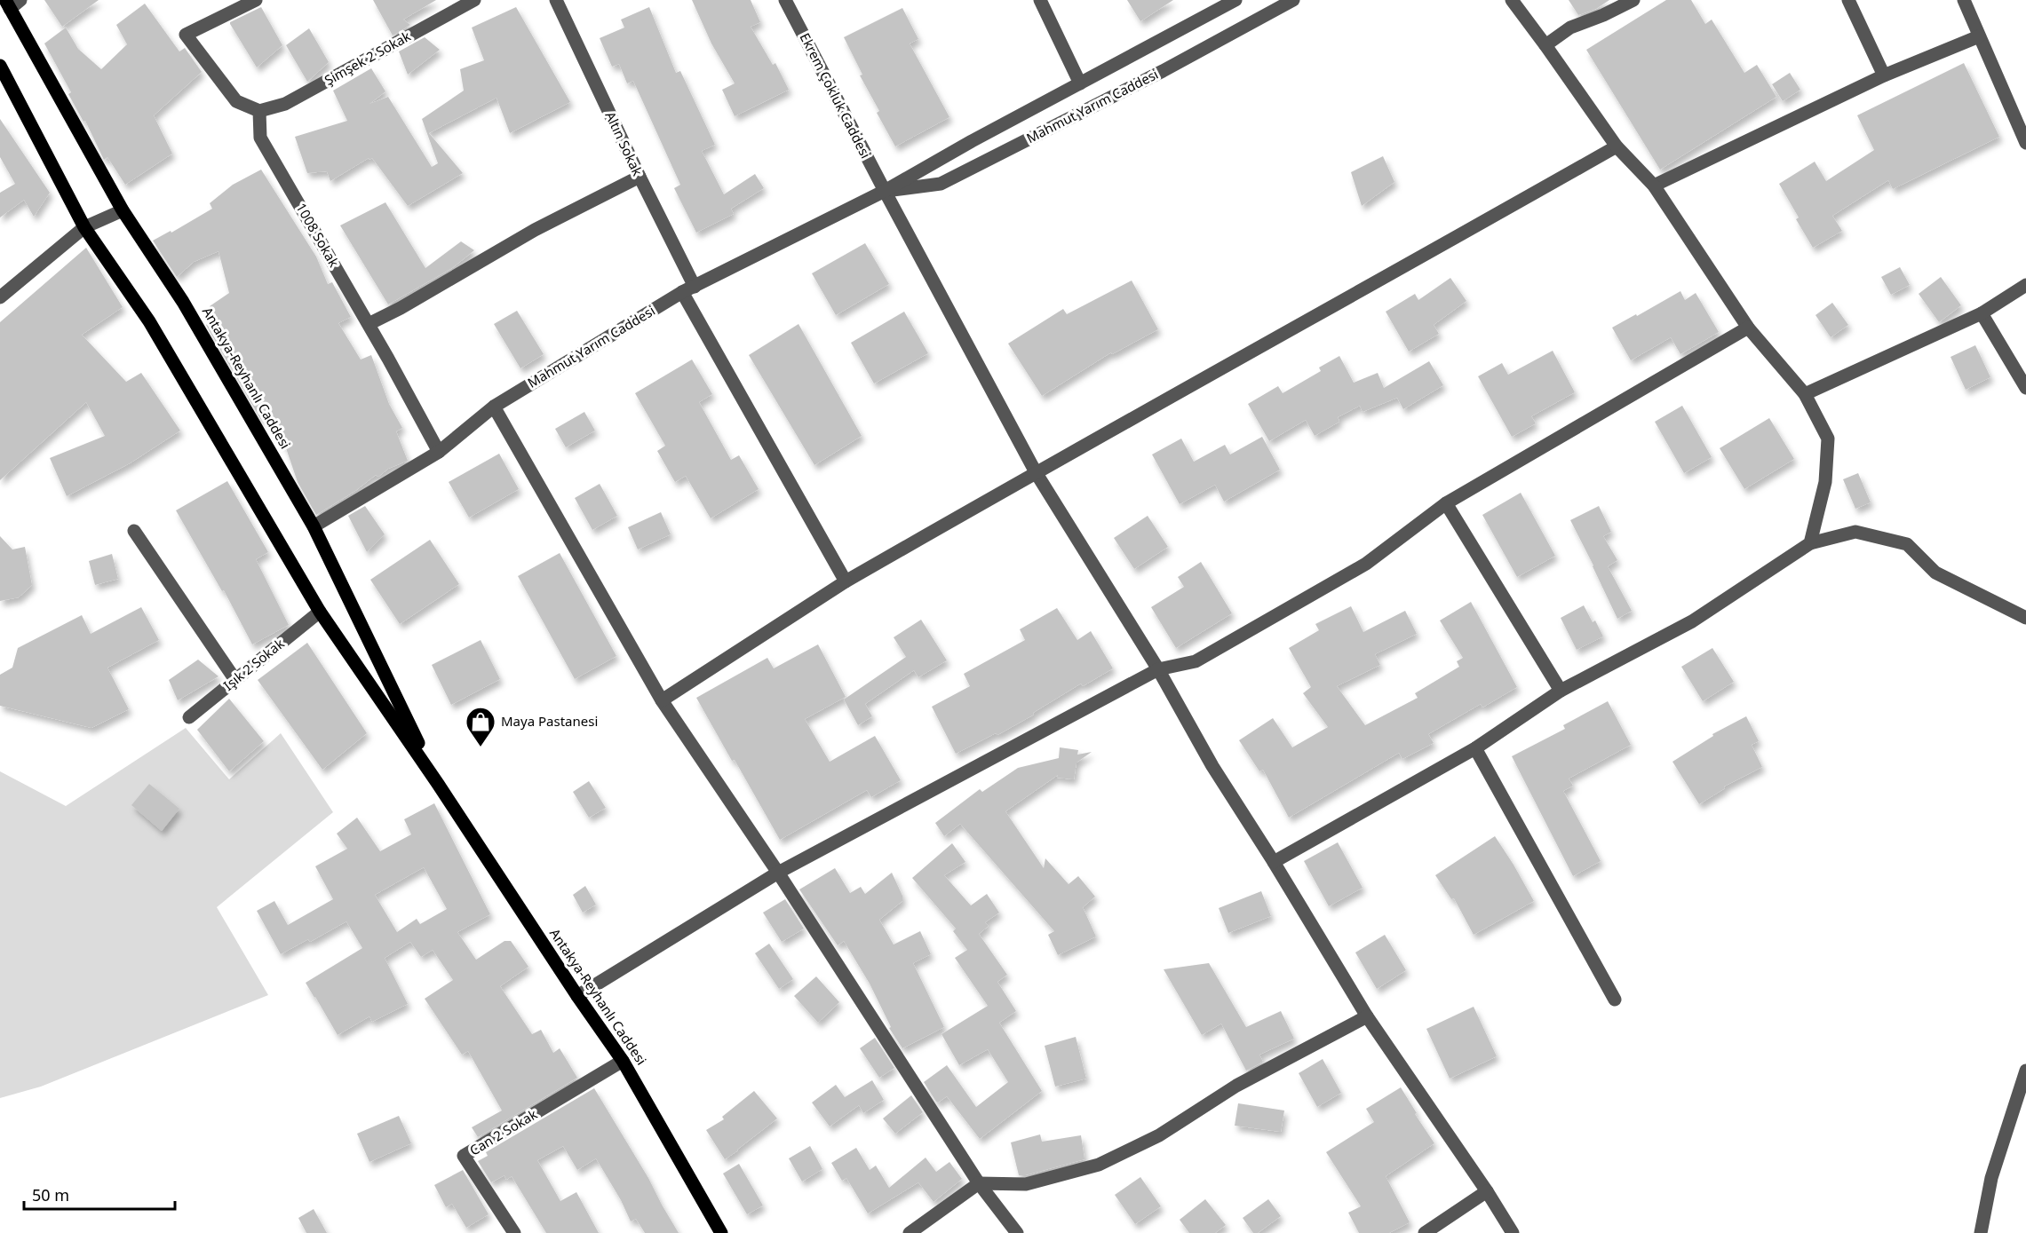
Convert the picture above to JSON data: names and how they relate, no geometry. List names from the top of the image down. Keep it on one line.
{"streets":{"main road":["Antakya-Reyhanlı Caddesi"],"street":["Şimşek 2 Sokak","Ekrem Çokluk Caddesi","Mahmut Yarım Caddesi","Altın Sokak","1008 Sokak","Işık 2 Sokak","Can 2 Sokak"]},"crossings":[["Şimşek 2 Sokak","1008 Sokak"],["Ekrem Çokluk Caddesi","Mahmut Yarım Caddesi"],["Mahmut Yarım Caddesi","Altın Sokak"],["Mahmut Yarım Caddesi","1008 Sokak"],["Mahmut Yarım Caddesi","Antakya-Reyhanlı Caddesi"],["Antakya-Reyhanlı Caddesi","Işık 2 Sokak"],["Antakya-Reyhanlı Caddesi","Can 2 Sokak"]],"places":{"shop":["Maya Pastanesi"]},"scale_bar":"50 m"}
